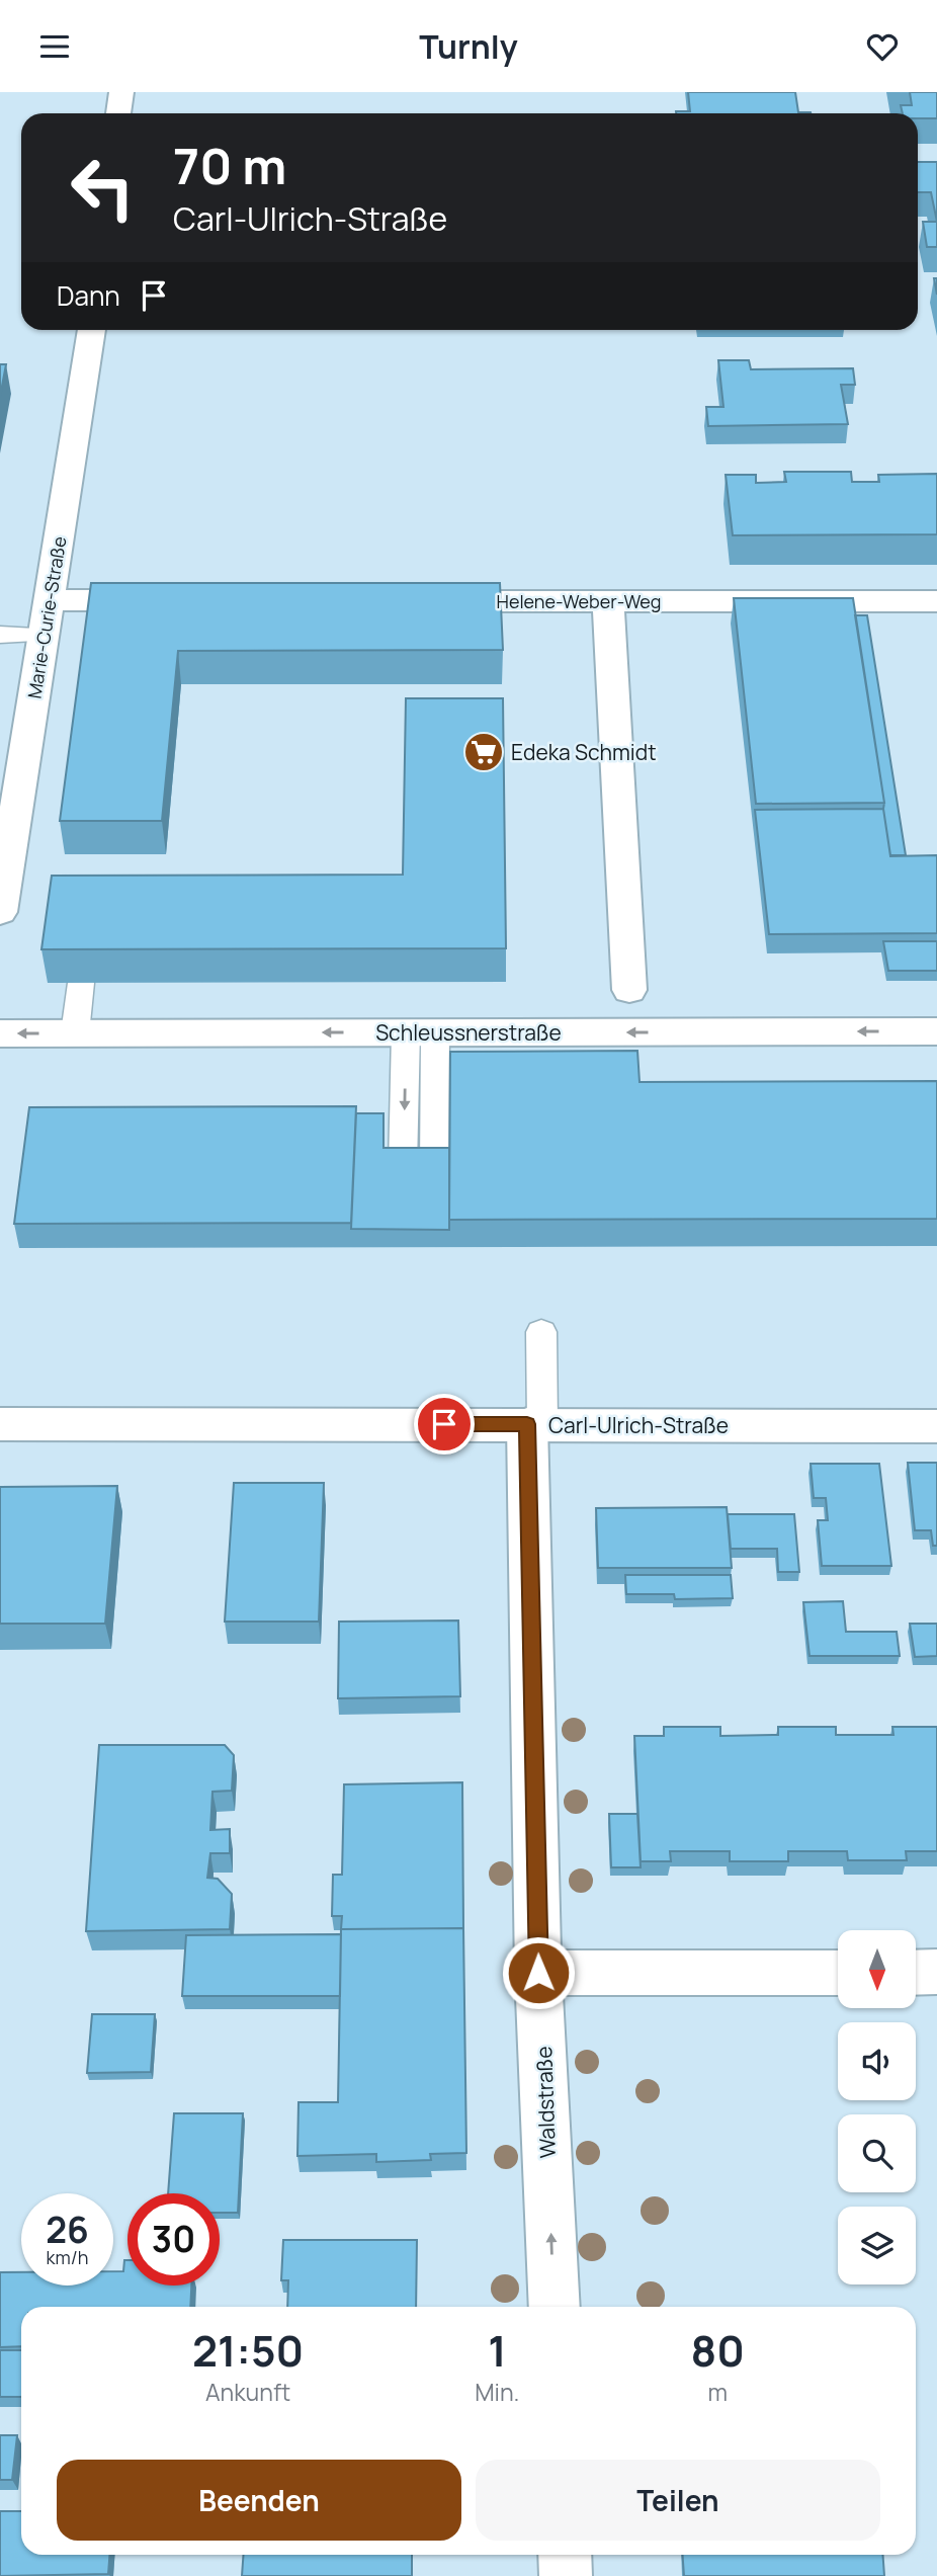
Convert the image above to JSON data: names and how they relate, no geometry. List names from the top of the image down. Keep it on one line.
{"streets":{"street":["Helene-Weber-Weg","Marie-Curie-Straße","Schleussnerstraße","Carl-Ulrich-Straße","Waldstraße"]},"crossings":[["Carl-Ulrich-Straße","Waldstraße"]],"one_way":["Schleussnerstraße","Waldstraße"],"places":{"supermarket":["Edeka Schmidt"]},"north":"bottom","page":{"header":"Turnly","turn":["70 m","Carl-Ulrich-Straße"],"then":"Dann","speed":"26 km/h","limit":"30","eta":["21:50","Ankunft","1","Min.","80","m"],"buttons":["Beenden","Teilen"]}}
